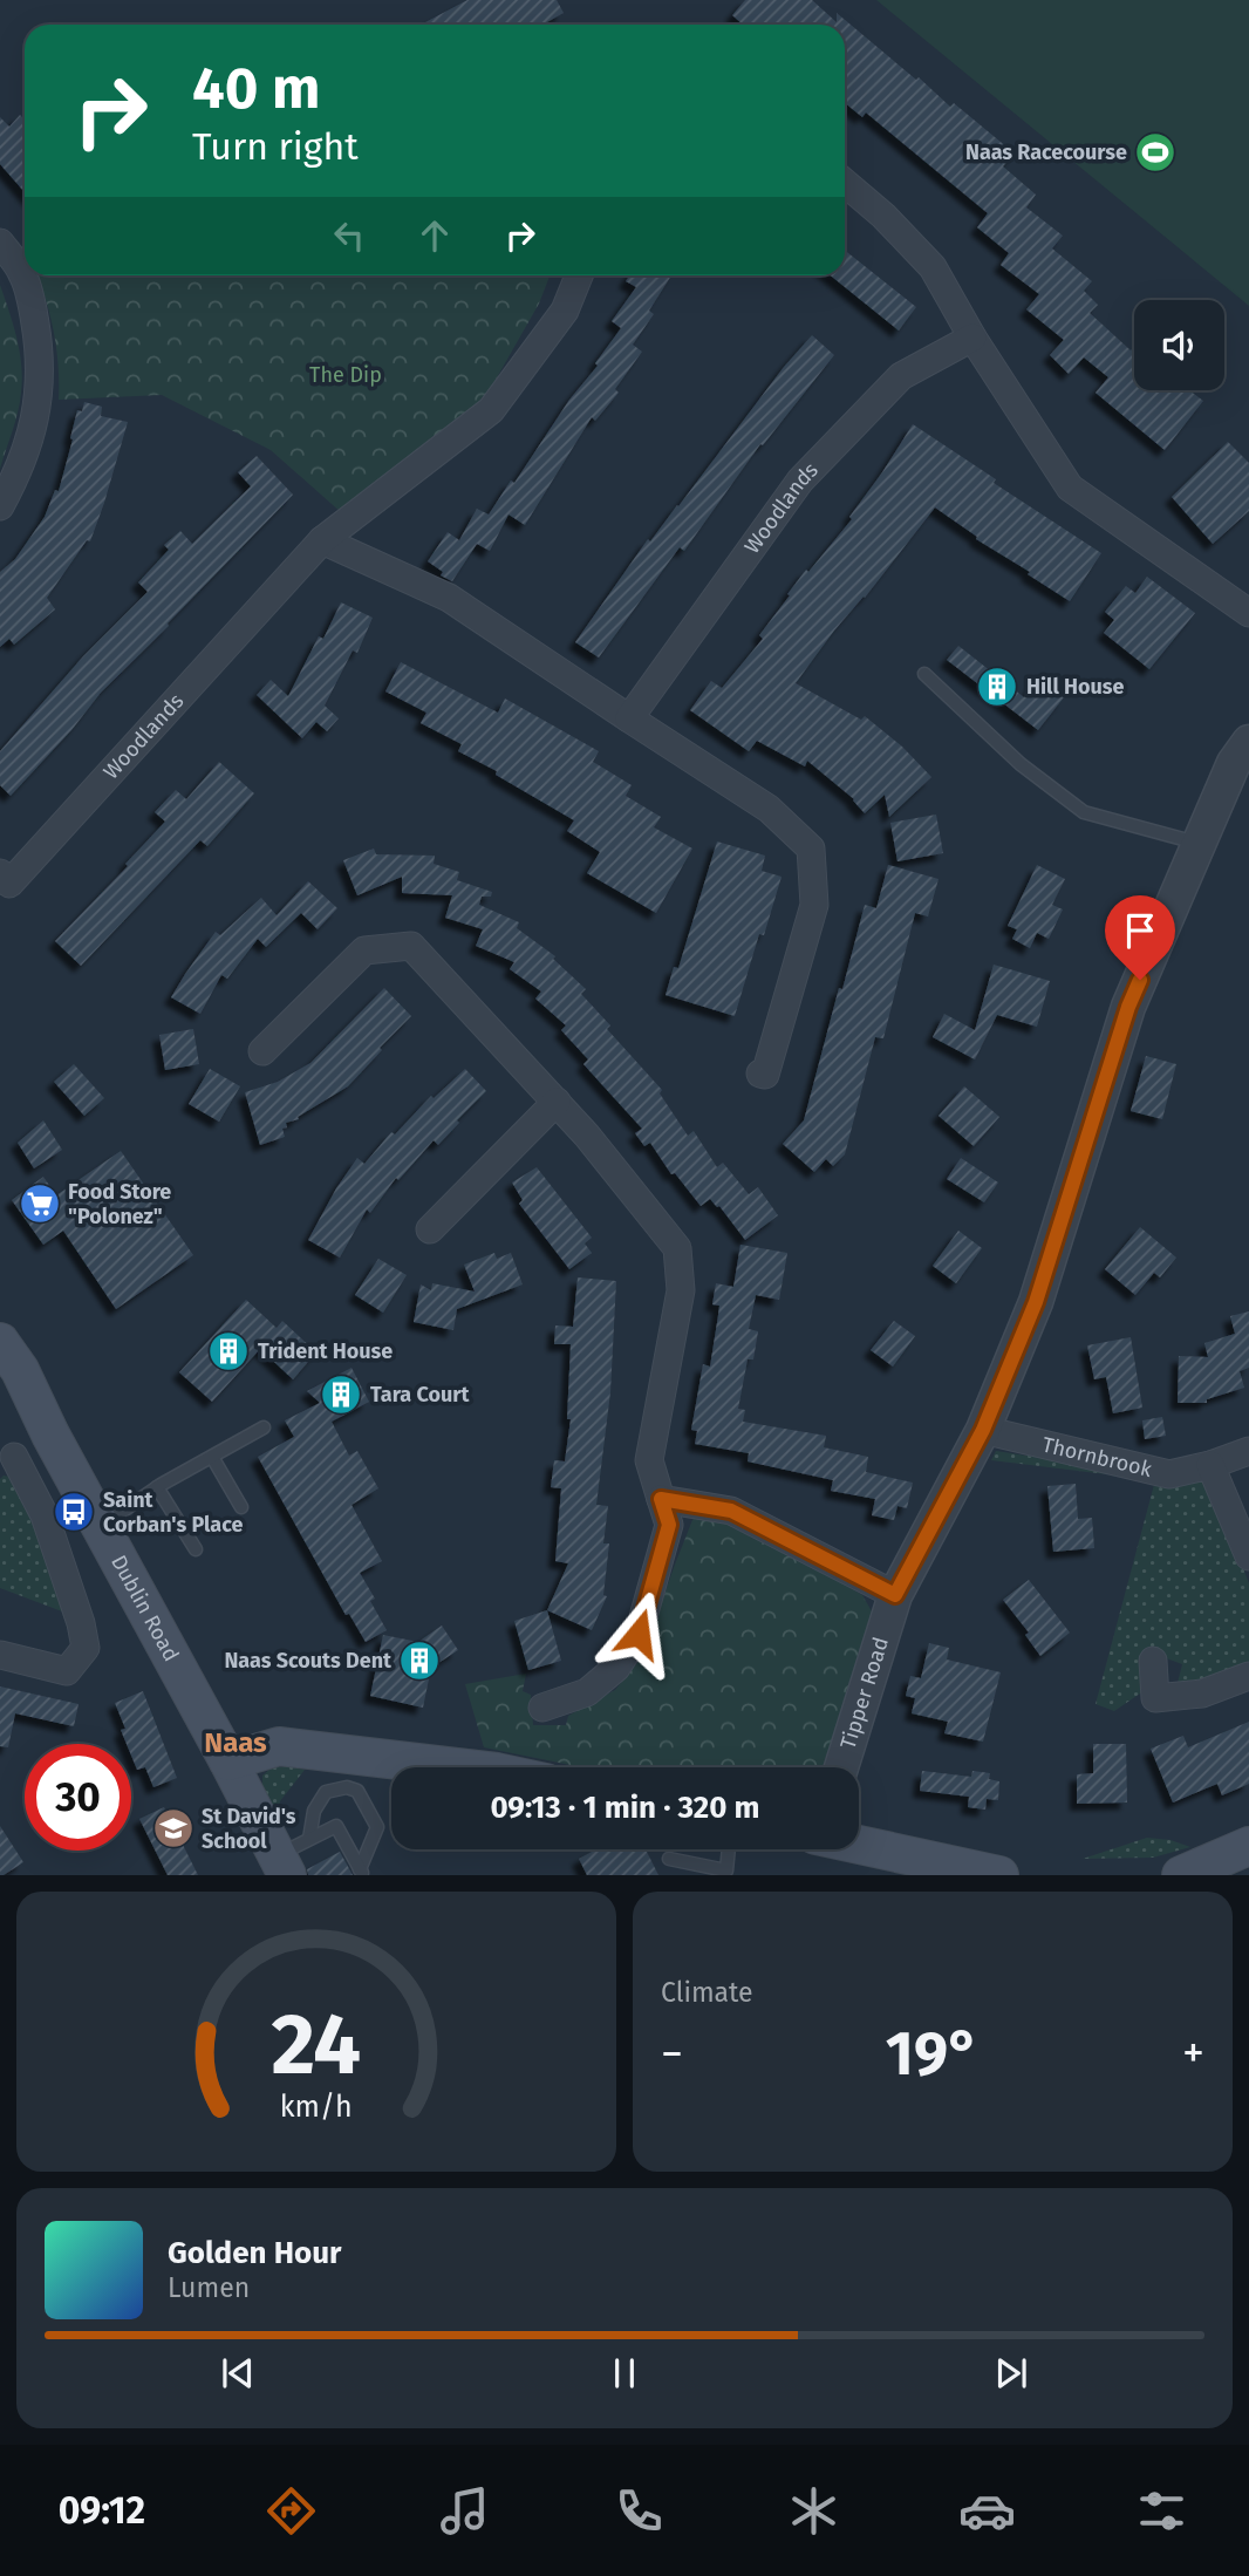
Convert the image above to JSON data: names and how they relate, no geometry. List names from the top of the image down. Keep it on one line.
{"streets":{"main road":["Dublin Road"],"street":["Woodlands","Thornbrook","Tipper Road"]},"crossings":[["Thornbrook","Tipper Road"]],"districts":["Naas"],"parks":["The Dip"],"places":{"sports":["Naas Racecourse"],"building":["Hill House","Trident House","Tara Court","Naas Scouts Dent"],"supermarket":["Food Store \"Polonez\""],"bus stop":["Saint Corban's Place"],"school or university":["St David's School"]},"page":{"turn":["40 m","Turn right"],"limit":"30","trip":"09:13 · 1 min · 320 m","tile":"Climate","heat":["−","19°","+"],"song":["Golden Hour","Lumen"],"tabs":"09:12","gauge":["24","km/h"]}}
